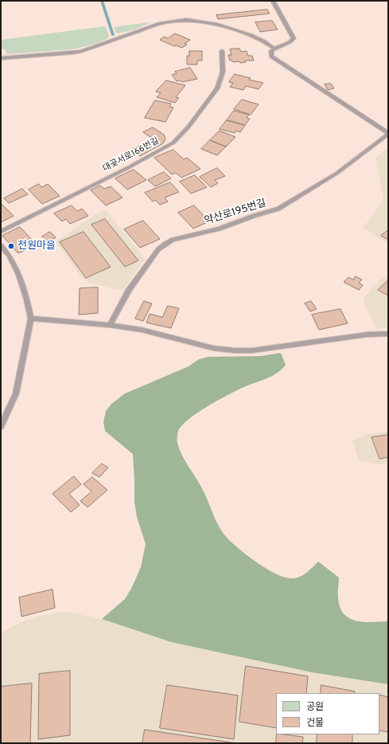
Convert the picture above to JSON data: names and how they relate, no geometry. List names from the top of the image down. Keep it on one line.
{"streets":{"lane":["대곶서로166번길","약산로195번길"]},"places":["전원마을"],"legend":["공원","건물"]}
